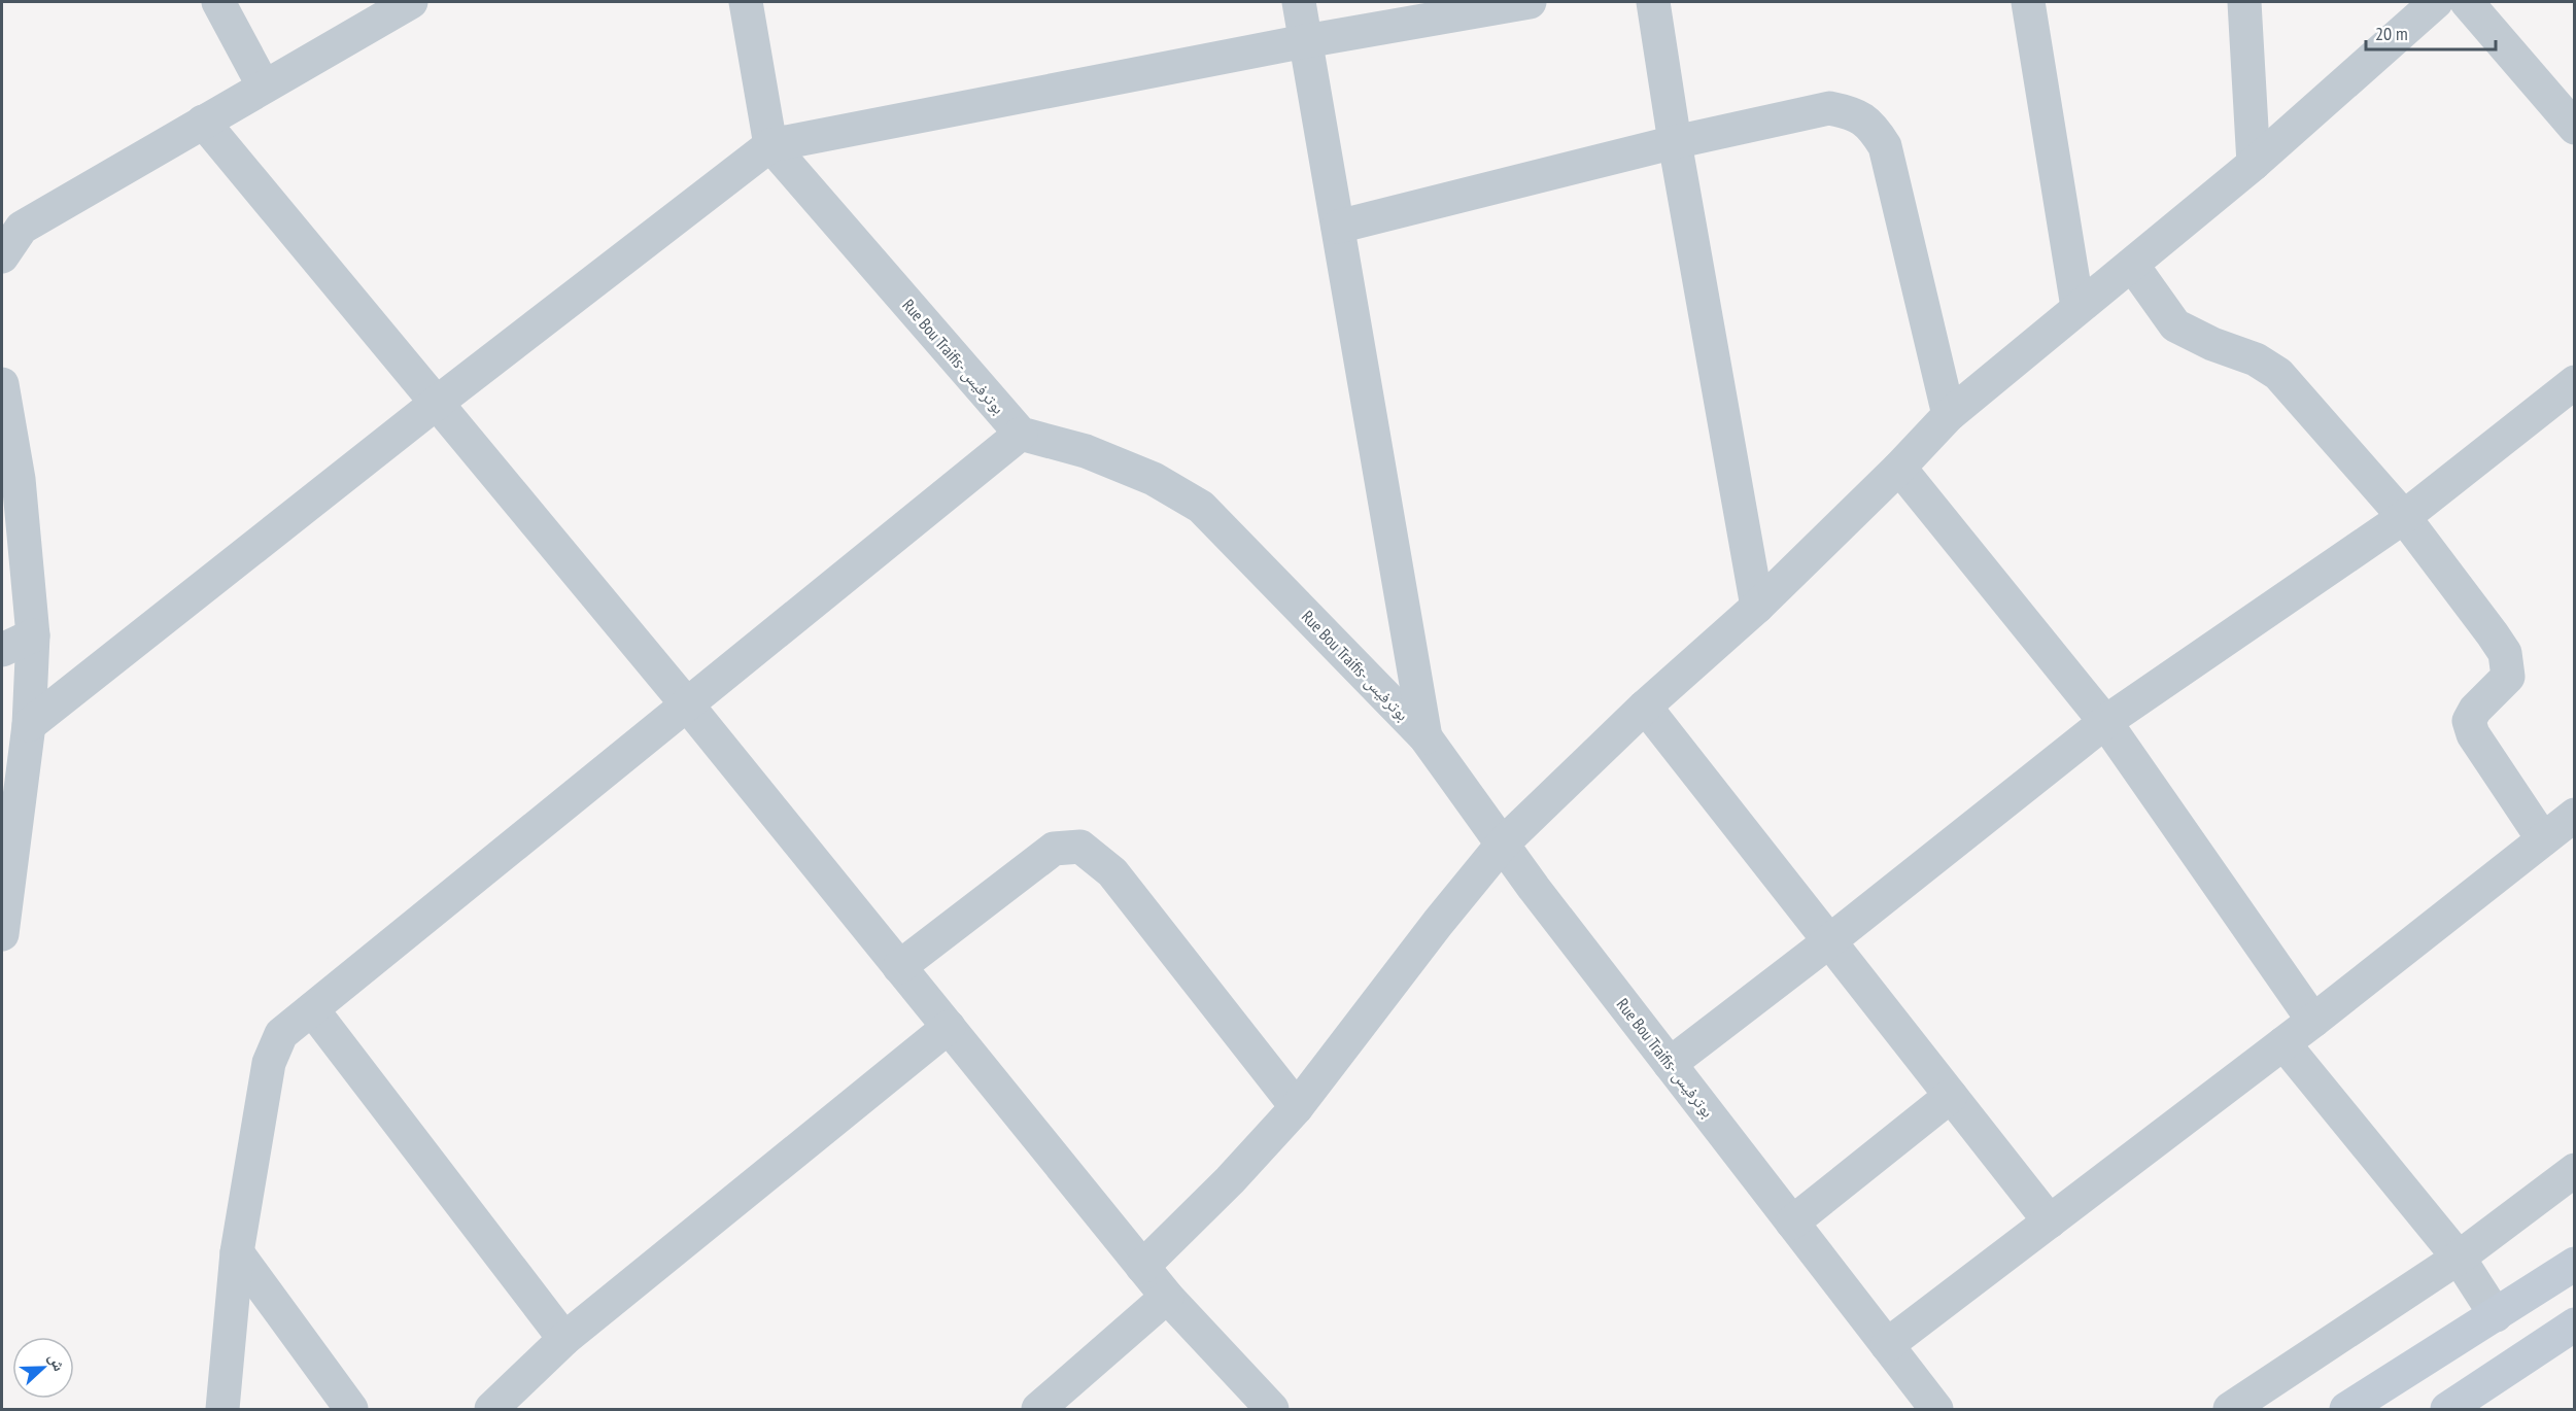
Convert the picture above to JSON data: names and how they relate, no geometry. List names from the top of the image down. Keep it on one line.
{"streets":{"street":["Rue Bou Traifis- بوترفيس"]},"scale_bar":"20 m","north":"right"}
